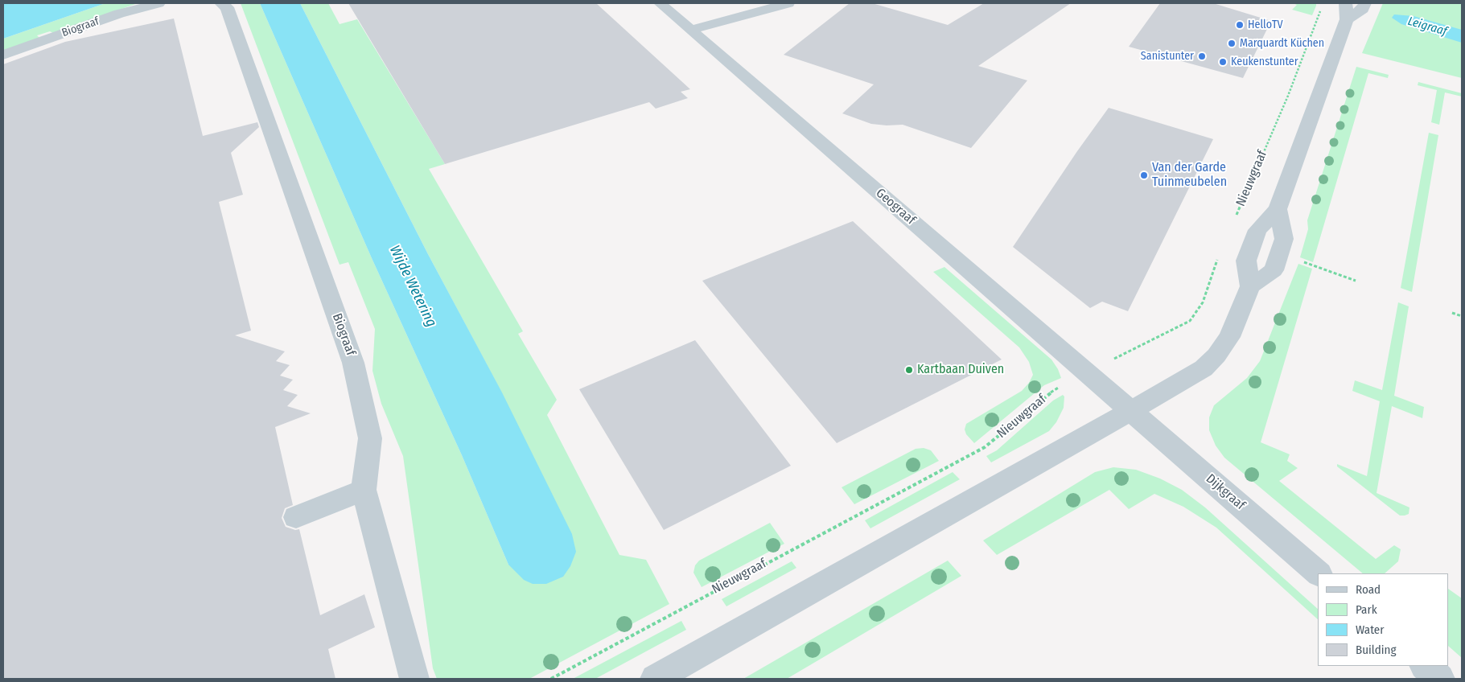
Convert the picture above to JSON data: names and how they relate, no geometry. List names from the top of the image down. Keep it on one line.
{"streets":{"street":["Biograaf","Geograaf","Dijkgraaf"],"path":["Nieuwgraaf"]},"crossings":[["Nieuwgraaf","Geograaf"],["Geograaf","Dijkgraaf"]],"water":["Leigraaf","Wijde Wetering"],"places":["HelloTV","Marquardt Küchen","Sanistunter","Keukenstunter","Van der Garde Tuinmeubelen","Kartbaan Duiven"],"legend":["Road","Park","Water","Building"]}
